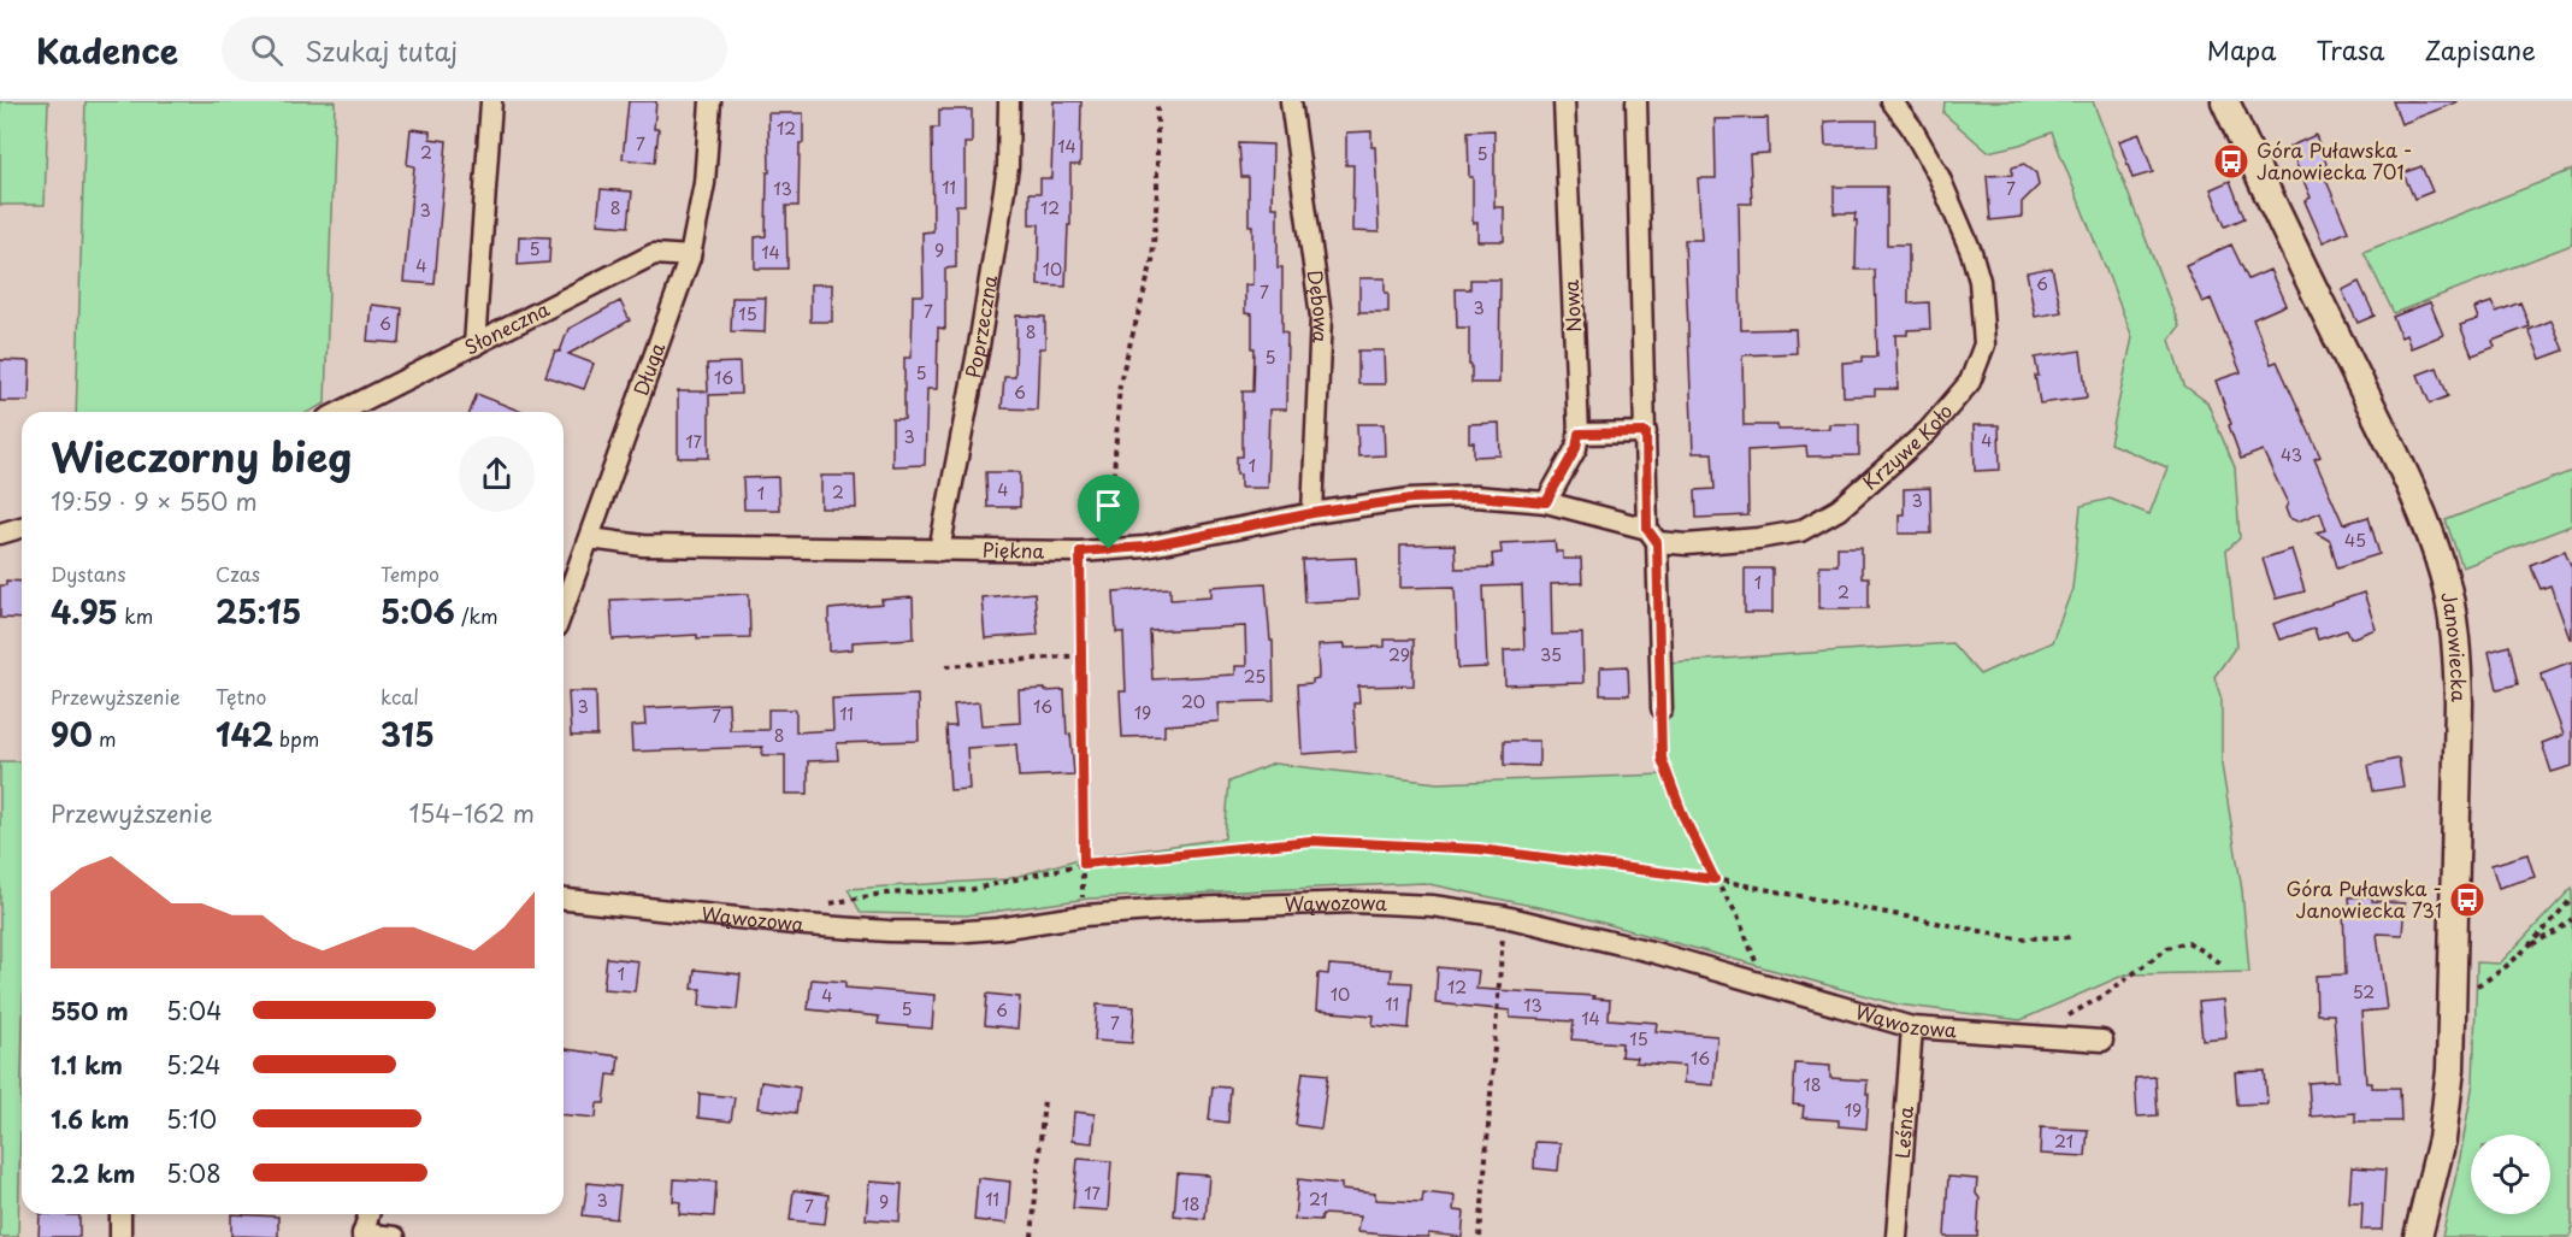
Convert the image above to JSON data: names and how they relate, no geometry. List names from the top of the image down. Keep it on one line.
{"streets":{"street":["Nowa","Dębowa","Poprzeczna","Słoneczna","Długa","Krzywe Koło","Piękna","Janowiecka","Wąwozowa","Leśna"]},"crossings":[["Nowa","Piękna"],["Dębowa","Piękna"],["Poprzeczna","Piękna"],["Słoneczna","Długa"],["Długa","Piękna"],["Krzywe Koło","Piękna"],["Wąwozowa","Leśna"]],"places":{"bus stop":["Góra Puławska - Janowiecka 701","Góra Puławska - Janowiecka 731"]},"house_numbers":["12","7","14","2","5","11","13","7","8","12","3","5","9","14","4","10","6","7","3","7","15","6","8","5","5","16","6","3","4","17","43","1","4","2","1","3","45","1","2","29","35","25","20","3","16","19","11","7","8","1","12","52","10","4","11","13","5","6","14","7","15","16","18","19","21","17","11","21","3","9","18","7"],"page":{"header":"Kadence","search":"Szukaj tutaj","nav":["Mapa","Trasa","Zapisane"],"heading":["Wieczorny bieg","19:59 · 9 × 550 m"],"stats":[["Dystans","4.95 km"],["Czas","25:15"],["Tempo","5:06 /km"],["Przewyższenie","90 m"],["Tętno","142 bpm"],["kcal","315"]],"chart":["Przewyższenie","154–162 m"],"list":[{"name":"550 m","note":"5:04"},{"name":"1.1 km","note":"5:24"},{"name":"1.6 km","note":"5:10"},{"name":"2.2 km","note":"5:08"}]}}
